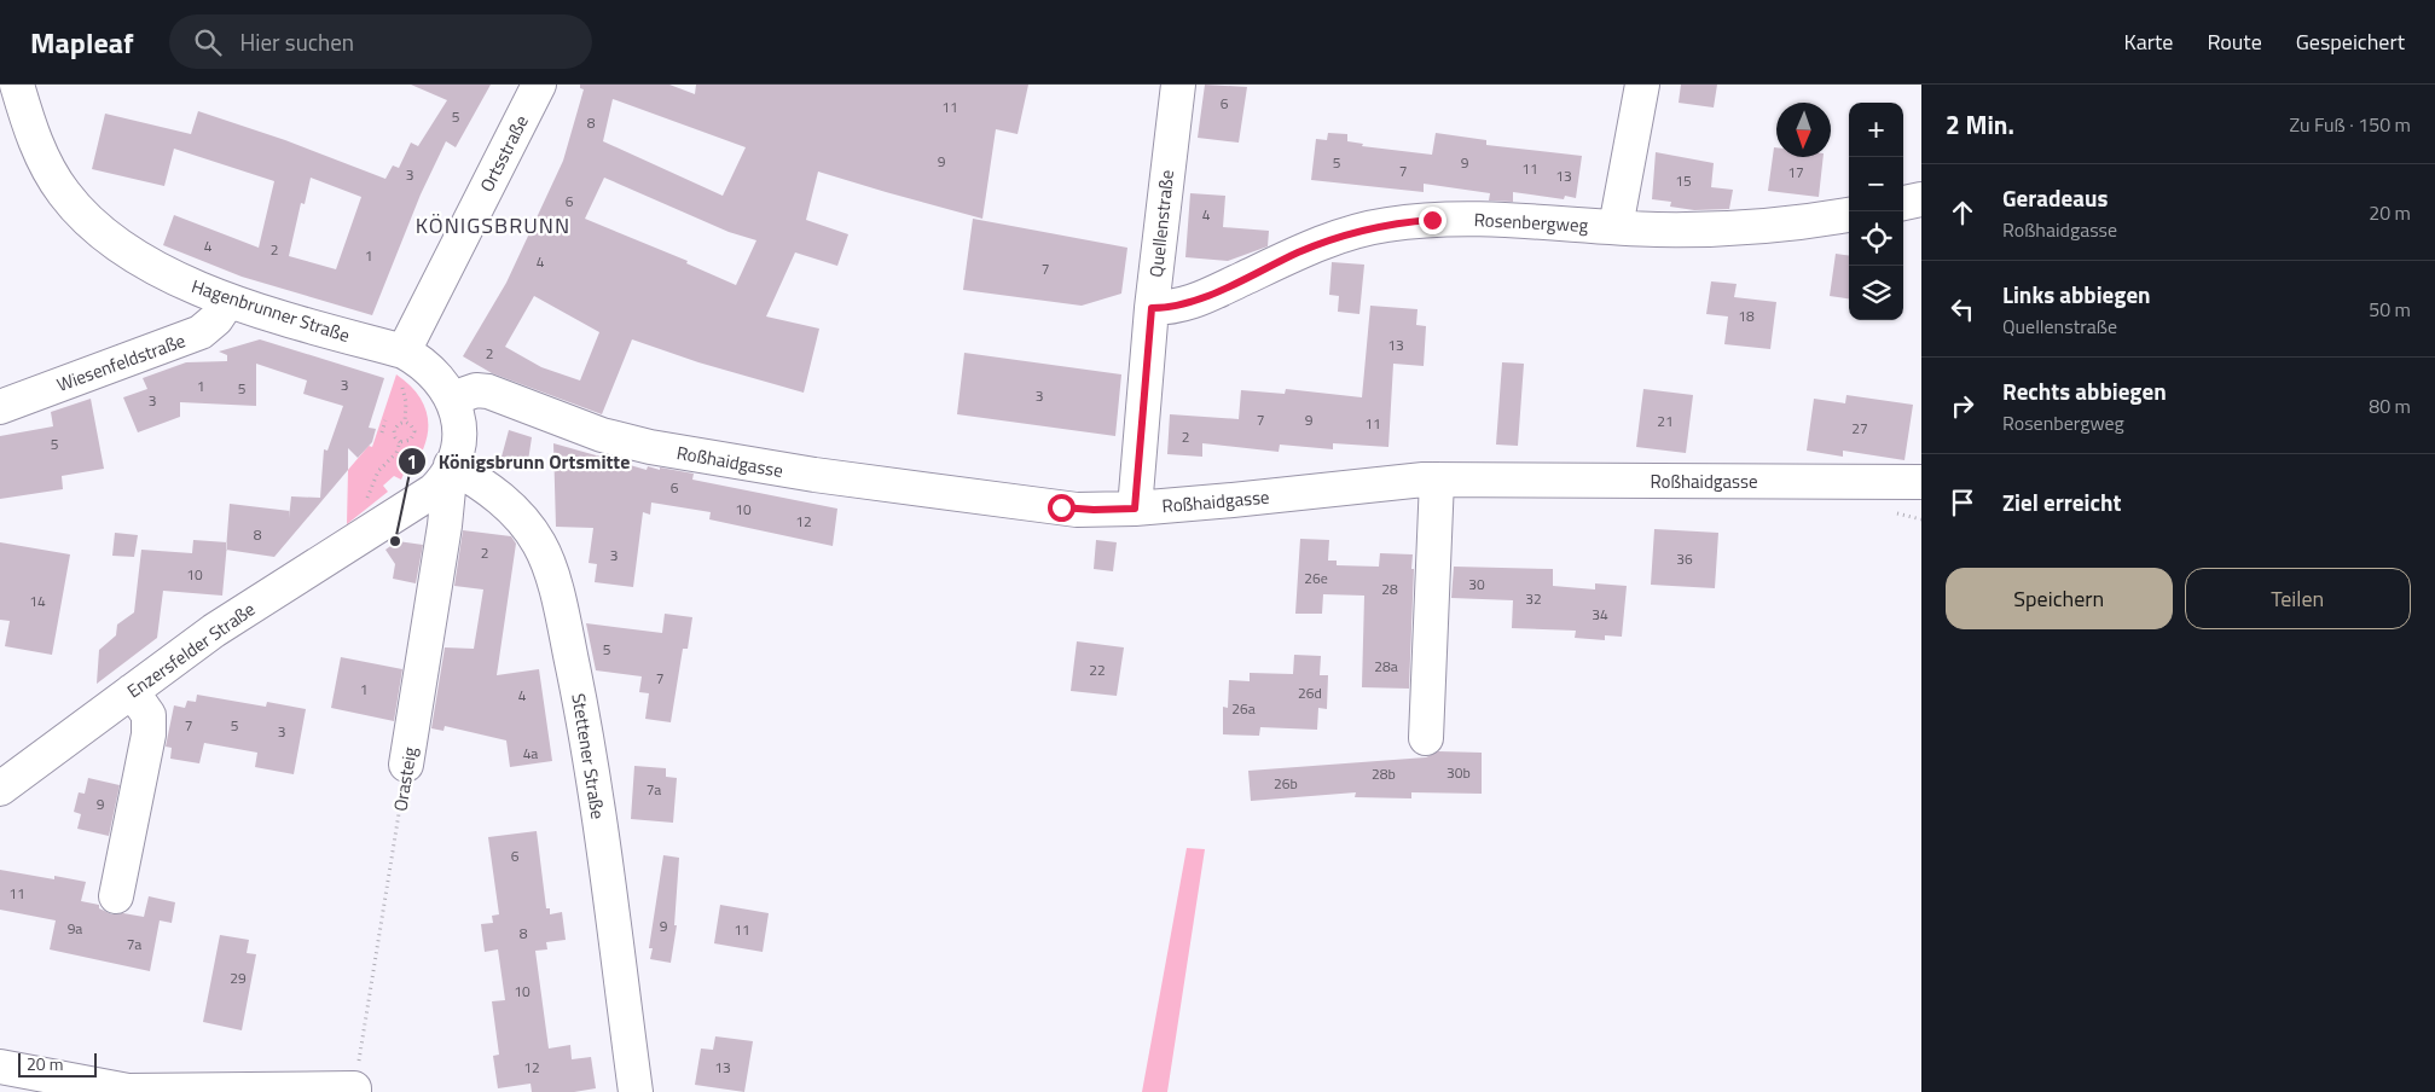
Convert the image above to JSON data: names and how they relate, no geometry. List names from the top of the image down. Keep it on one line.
{"streets":{"street":["Ortsstraße","Rosenbergweg","Quellenstraße","Hagenbrunner Straße","Wiesenfeldstraße","Roßhaidgasse","Enzersfelder Straße","Stettener Straße","Orasteig"]},"crossings":[["Ortsstraße","Hagenbrunner Straße"],["Rosenbergweg","Quellenstraße"],["Quellenstraße","Roßhaidgasse"],["Hagenbrunner Straße","Wiesenfeldstraße"],["Hagenbrunner Straße","Roßhaidgasse"],["Hagenbrunner Straße","Enzersfelder Straße"],["Hagenbrunner Straße","Stettener Straße"],["Hagenbrunner Straße","Orasteig"],["Stettener Straße","Orasteig"]],"districts":["KÖNIGSBRUNN"],"places":["Königsbrunn Ortsmitte"],"house_numbers":["6","11","5","8","9","5","9","11","7","17","3","13","15","6","4","4","2","1","4","7","18","13","2","3","1","5","3","3","7","9","21","11","27","2","5","6","10","12","8","2","3","36","10","26e","30","28","32","14","34","5","28a","22","7","1","26d","4","26a","7","5","3","4a","30b","28b","26b","7a","9","6","11","9","9a","11","8","7a","29","10","12","13"],"scale_bar":"20 m","north":"bottom","page":{"header":"Mapleaf","search":"Hier suchen","nav":["Karte","Route","Gespeichert"],"heading":["2 Min.","Zu Fuß · 150 m"],"map_buttons":["+","−"],"list":[["Geradeaus","Roßhaidgasse","20 m"],["Links abbiegen","Quellenstraße","50 m"],["Rechts abbiegen","Rosenbergweg","80 m"],"Ziel erreicht"],"buttons":["Speichern","Teilen"],"scale":"20 m"}}
